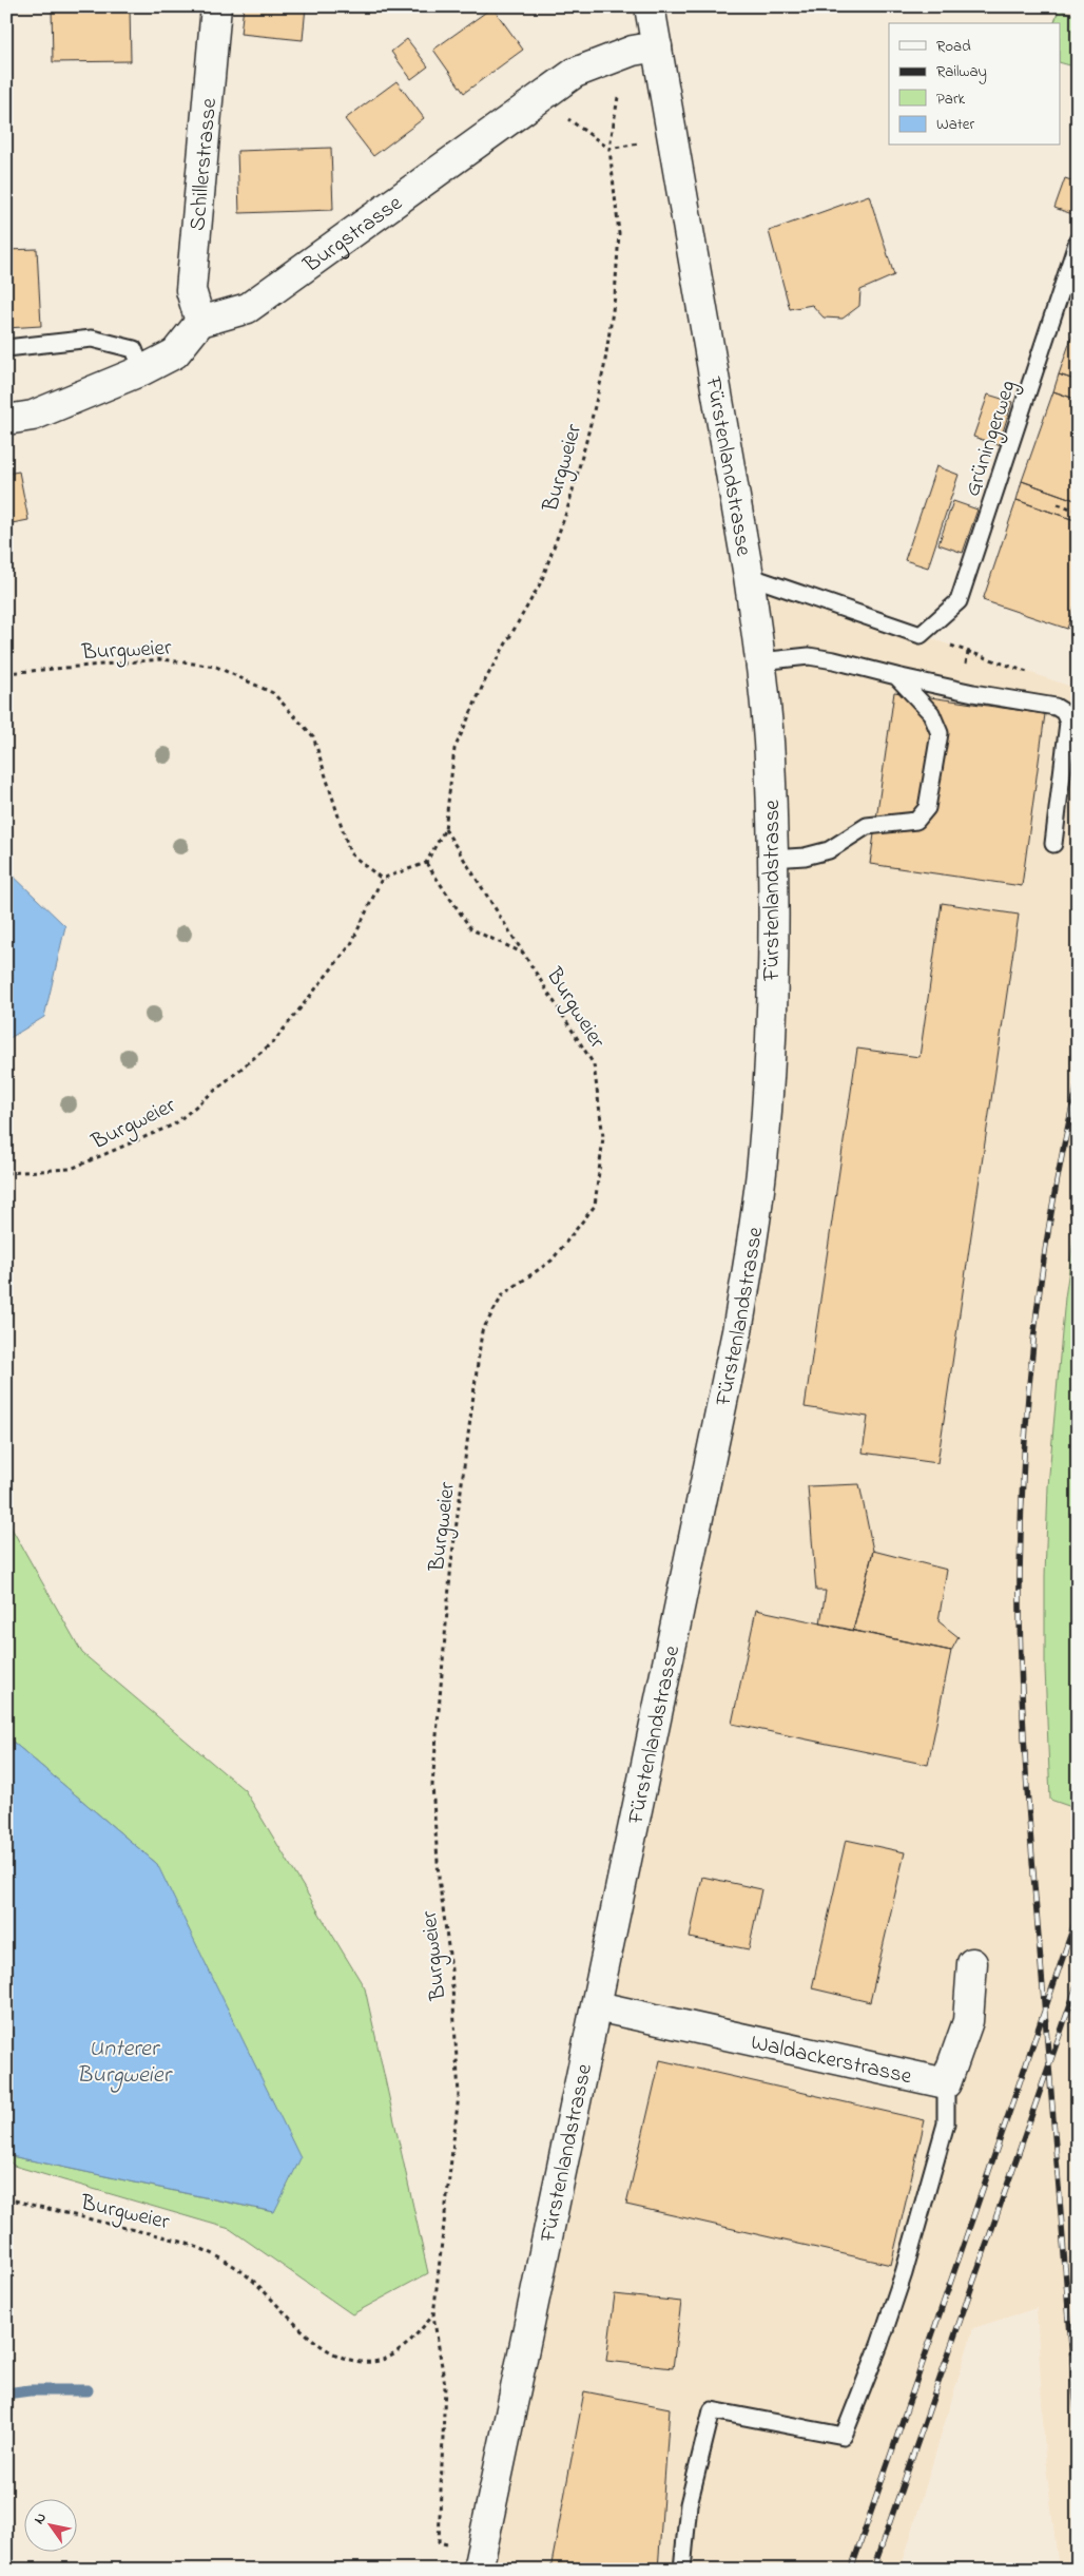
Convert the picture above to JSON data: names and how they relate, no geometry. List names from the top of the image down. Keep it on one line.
{"streets":{"main road":["Schillerstrasse","Burgstrasse","Fürstenlandstrasse","Waldackerstrasse"],"lane":["Grüningerweg"],"path":["Burgweier"]},"crossings":[["Schillerstrasse","Burgstrasse"],["Burgstrasse","Fürstenlandstrasse"],["Fürstenlandstrasse","Waldackerstrasse"]],"water":["Unterer Burgweier"],"legend":["Road","Railway","Park","Water"],"north":"top left"}
